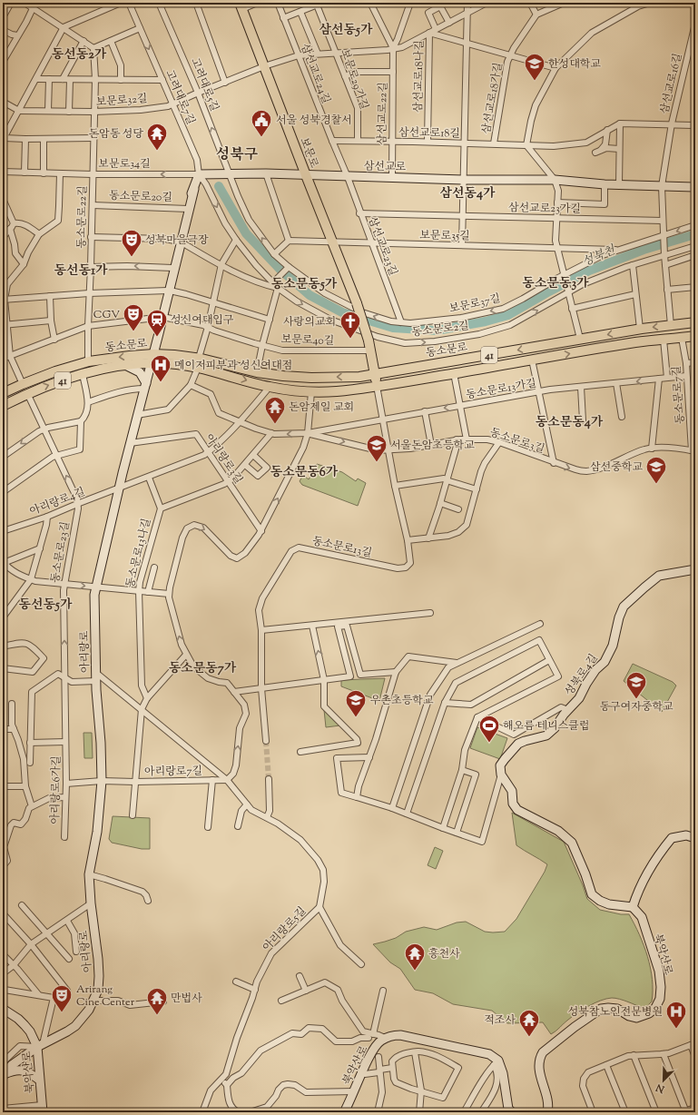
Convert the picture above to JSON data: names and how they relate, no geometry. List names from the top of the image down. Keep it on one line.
{"streets":{"main road":["보문로","동소문로","41"],"street":["삼선교로24길","삼선교로18나길","보문로29가길","삼선교로16길","고려대로5길","고려대로7길","삼선교로18가길","보문로32길","삼선교로22길","삼선교로18길","보문로34길","삼선교로","동소문로20길","삼선교로23가길","동소문로22길","보문로35길","삼선교로23길","보문로37길","동소문로2길","보문로40길","동소문로13가길","동소문로7길","동소문로3길","아리랑로3길","아리랑로4길","동소문로13길","동소문로23길","동소문로13나길","아리랑로","성북로4길","아리랑로7길","아리랑로6가길","아리랑로5길","북악산로"]},"crossings":[["삼선교로24길","삼선교로18길"],["삼선교로24길","삼선교로"],["삼선교로24길","삼선교로23길"],["삼선교로18나길","삼선교로18길"],["보문로29가길","삼선교로22길"],["보문로29가길","삼선교로18길"],["삼선교로16길","삼선교로18길"],["삼선교로16길","삼선교로"],["삼선교로16길","삼선교로23가길"],["삼선교로16길","보문로37길"],["삼선교로16길","동소문로2길"],["삼선교로16길","동소문로"],["고려대로5길","보문로32길"],["고려대로5길","보문로37길"],["고려대로7길","보문로32길"],["고려대로7길","보문로34길"],["고려대로7길","동소문로20길"],["고려대로7길","동소문로2길"],["삼선교로18가길","삼선교로18길"],["보문로32길","동소문로22길"],["삼선교로22길","삼선교로18길"],["삼선교로22길","삼선교로"],["보문로","삼선교로"],["보문로","보문로35길"],["보문로","보문로40길"],["보문로34길","동소문로20길"],["보문로34길","동소문로22길"],["보문로34길","동소문로2길"],["삼선교로","삼선교로23길"],["동소문로20길","동소문로22길"],["동소문로20길","동소문로2길"],["동소문로20길","보문로40길"],["동소문로20길","동소문로"],["동소문로20길","아리랑로"],["삼선교로23가길","삼선교로23길"],["동소문로22길","보문로40길"],["동소문로22길","동소문로"],["보문로35길","삼선교로23길"],["보문로35길","보문로37길"],["삼선교로23길","보문로37길"],["동소문로","동소문로7길"],["동소문로","아리랑로4길"],["동소문로","동소문로13길"],["동소문로","동소문로23길"],["동소문로","아리랑로"],["동소문로13가길","동소문로7길"],["동소문로13가길","동소문로13길"],["동소문로7길","동소문로3길"],["동소문로3길","동소문로13길"],["아리랑로3길","아리랑로4길"],["아리랑로3길","동소문로13나길"],["아리랑로3길","아리랑로"],["아리랑로4길","동소문로23길"],["아리랑로4길","아리랑로"],["동소문로23길","아리랑로6가길"],["아리랑로","아리랑로7길"],["아리랑로","아리랑로5길"],["아리랑로","북악산로"],["아리랑로7길","아리랑로5길"]],"one_way":["보문로34길","보문로37길","동소문로2길","동소문로23길"],"districts":["삼선동5가","동선동2가","성북구","삼선동4가","동선동1가","동소문동3가","동소문동5가","동소문동4가","동소문동6가","동선동5가","동소문동7가"],"water":["성북천"],"places":{"school or university":["한성대학교","서울돈암초등학교","삼선중학교","동구여자중학교","우촌초등학교"],"public building":["서울 성북경찰서"],"temple":["돈암동 성당","돈암제일 교회","흥천사","만법사","적조사"],"theatre":["성북마을극장","CGV","Arirang Cine Center"],"station":["성신여대입구"],"church":["사랑의교회"],"hospital":["메이저피부과 성신여대점","성북참노인전문병원"],"sports":["해오름 테니스클럽"]},"north":"bottom left"}
